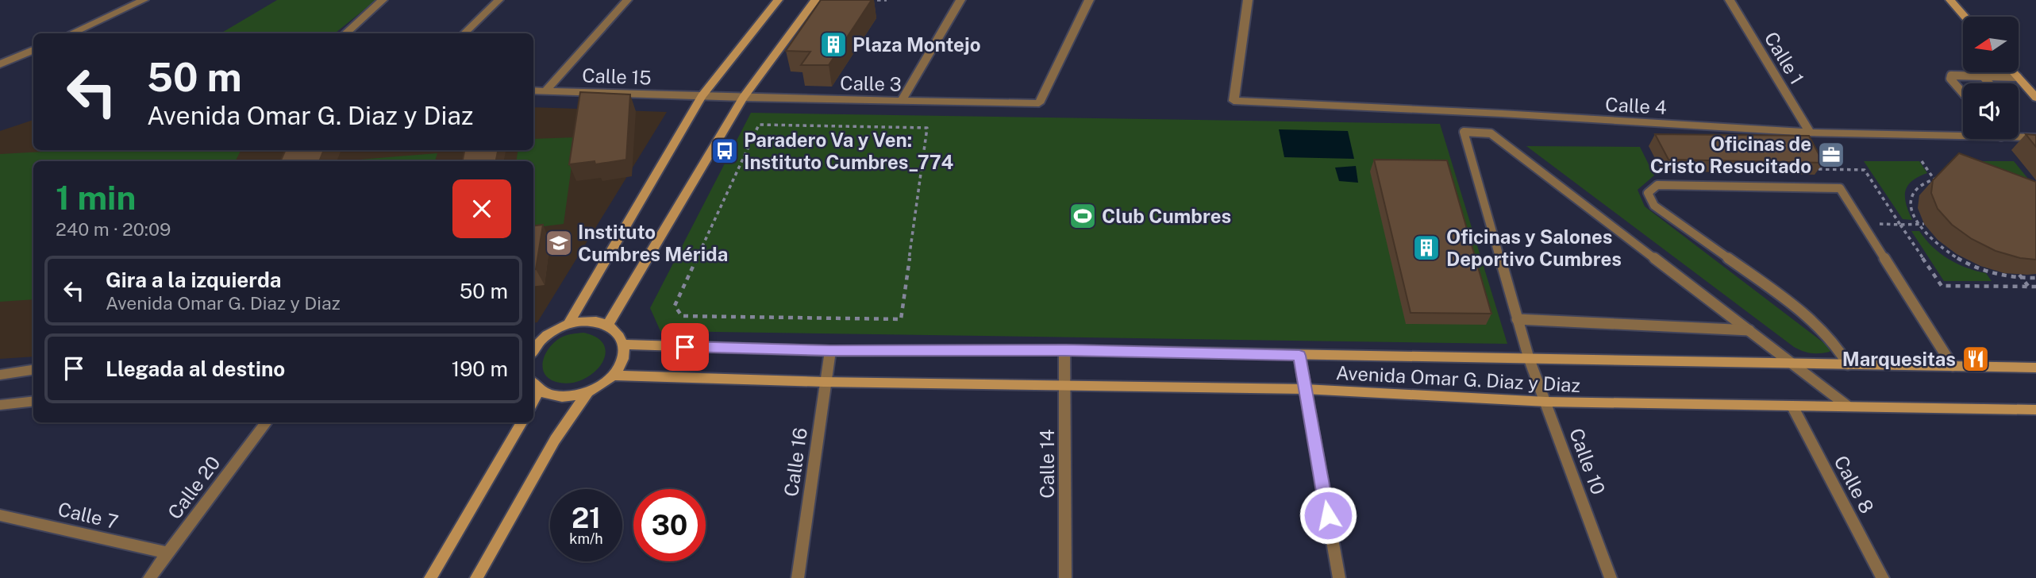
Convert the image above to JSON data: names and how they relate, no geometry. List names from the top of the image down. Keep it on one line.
{"streets":{"street":["Calle 1","Calle 15","Calle 3","Calle 4","Avenida Omar G. Diaz y Diaz","Calle 10","Calle 16","Calle 14","Calle 8","Calle 20","Calle 7"]},"crossings":[["Calle 1","Calle 4"],["Calle 15","Calle 3"],["Avenida Omar G. Diaz y Diaz","Calle 10"],["Avenida Omar G. Diaz y Diaz","Calle 16"],["Avenida Omar G. Diaz y Diaz","Calle 14"],["Avenida Omar G. Diaz y Diaz","Calle 8"],["Calle 20","Calle 7"]],"places":{"building":["Plaza Montejo","Oficinas y Salones Deportivo Cumbres"],"bus stop":["Paradero Va y Ven: Instituto Cumbres_774"],"office":["Oficinas de Cristo Resucitado"],"sports":["Club Cumbres"],"school or university":["Instituto Cumbres Mérida"],"restaurant":["Marquesitas"]},"north":"left","page":{"turn":["50 m","Avenida Omar G. Diaz y Diaz"],"heading":["1 min","240 m · 20:09"],"list":[{"name":"Gira a la izquierda","note":"Avenida Omar G. Diaz y Diaz","value":"50 m"},{"name":"Llegada al destino","value":"190 m"}],"speed":"21 km/h","limit":"30"}}
